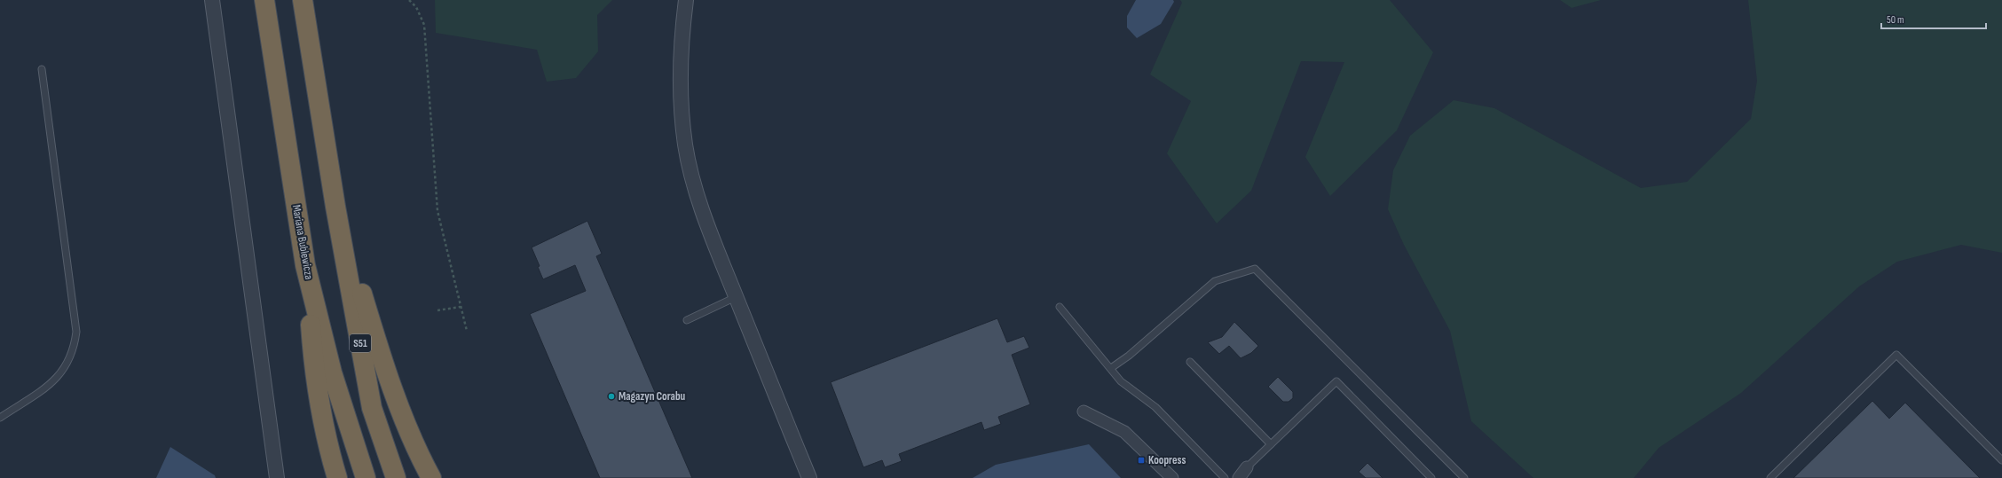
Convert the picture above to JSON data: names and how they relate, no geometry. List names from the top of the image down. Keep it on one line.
{"streets":{"highway":["Mariana Bublewicza","S51"]},"places":{"other":["Magazyn Corabu"],"transit":["Koopress"]},"scale_bar":"50 m"}
